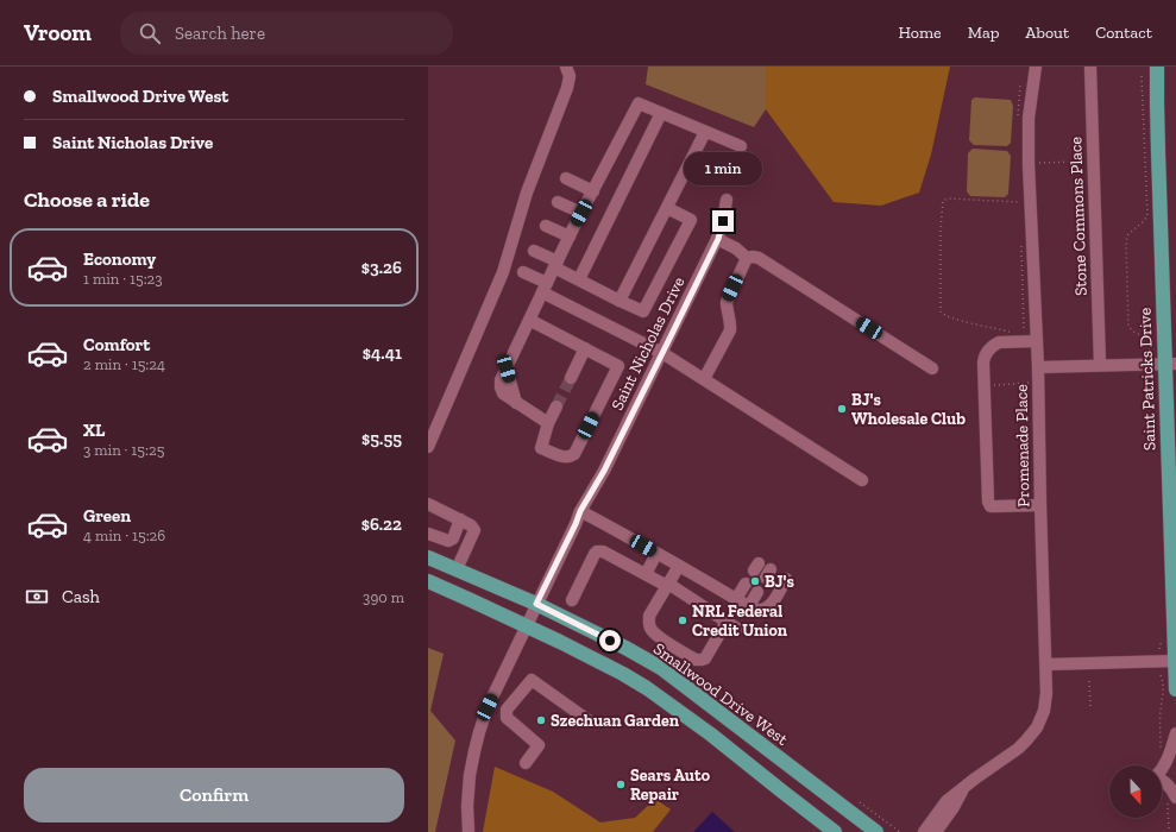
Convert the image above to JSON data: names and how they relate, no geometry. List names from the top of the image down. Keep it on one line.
{"streets":{"main road":["Saint Patricks Drive","Smallwood Drive West"],"street":["Stone Commons Place","Saint Nicholas Drive","Promenade Place"]},"crossings":[["Saint Nicholas Drive","Smallwood Drive West"]],"places":["BJ's Wholesale Club","BJ's","NRL Federal Credit Union","Szechuan Garden","Sears Auto Repair"],"north":"bottom","page":{"header":"Vroom","search":"Search here","nav":["Home","Map","About","Contact"],"banner":["Smallwood Drive West","Saint Nicholas Drive"],"bubble":"1 min","heading":"Choose a ride","list":[{"name":"Economy","note":"1 min · 15:23","value":"$3.26"},{"name":"Comfort","note":"2 min · 15:24","value":"$4.41"},{"name":"XL","note":"3 min · 15:25","value":"$5.55"},{"name":"Green","note":"4 min · 15:26","value":"$6.22"}],"pay":["Cash","390 m"],"buttons":"Confirm"}}
